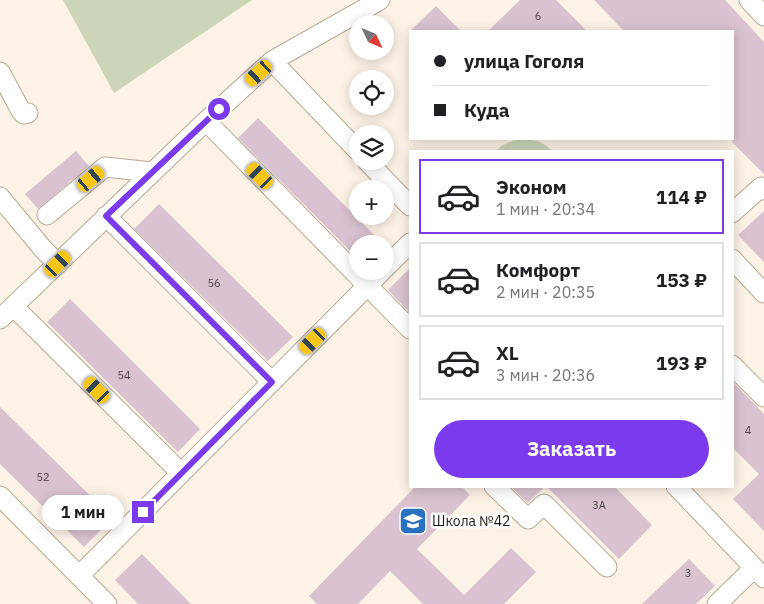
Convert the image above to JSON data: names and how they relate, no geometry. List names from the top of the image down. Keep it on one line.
{"places":{"school or university":["Школа №42"]},"house_numbers":["6","56","54","4","52","3А","3"],"north":"bottom right","page":{"map_buttons":["+","−"],"banner":["улица Гоголя","Куда"],"list":[{"name":"Эконом","note":"1 мин · 20:34","value":"114 ₽"},{"name":"Комфорт","note":"2 мин · 20:35","value":"153 ₽"},{"name":"XL","note":"3 мин · 20:36","value":"193 ₽"}],"buttons":"Заказать","bubble":"1 мин"}}
